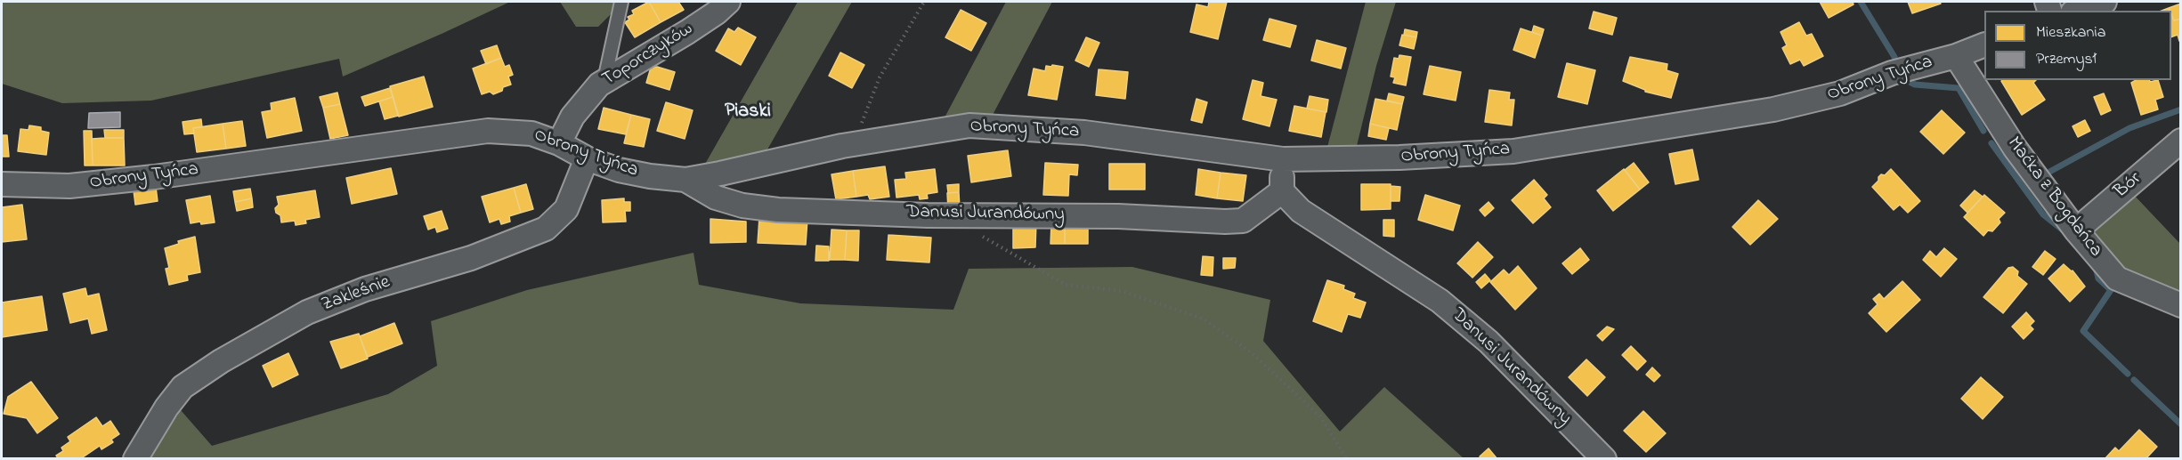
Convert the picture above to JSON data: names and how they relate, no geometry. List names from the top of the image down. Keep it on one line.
{"streets":{"street":["Toporczyków","Obrony Tyńca","Bór","Maćka z Bogdańca","Danusi Jurandówny","Zakleśnie"]},"crossings":[["Toporczyków","Obrony Tyńca"],["Obrony Tyńca","Maćka z Bogdańca"],["Obrony Tyńca","Danusi Jurandówny"],["Obrony Tyńca","Zakleśnie"],["Bór","Maćka z Bogdańca"]],"districts":["Piaski"],"legend":["Mieszkania","Przemysł"]}
